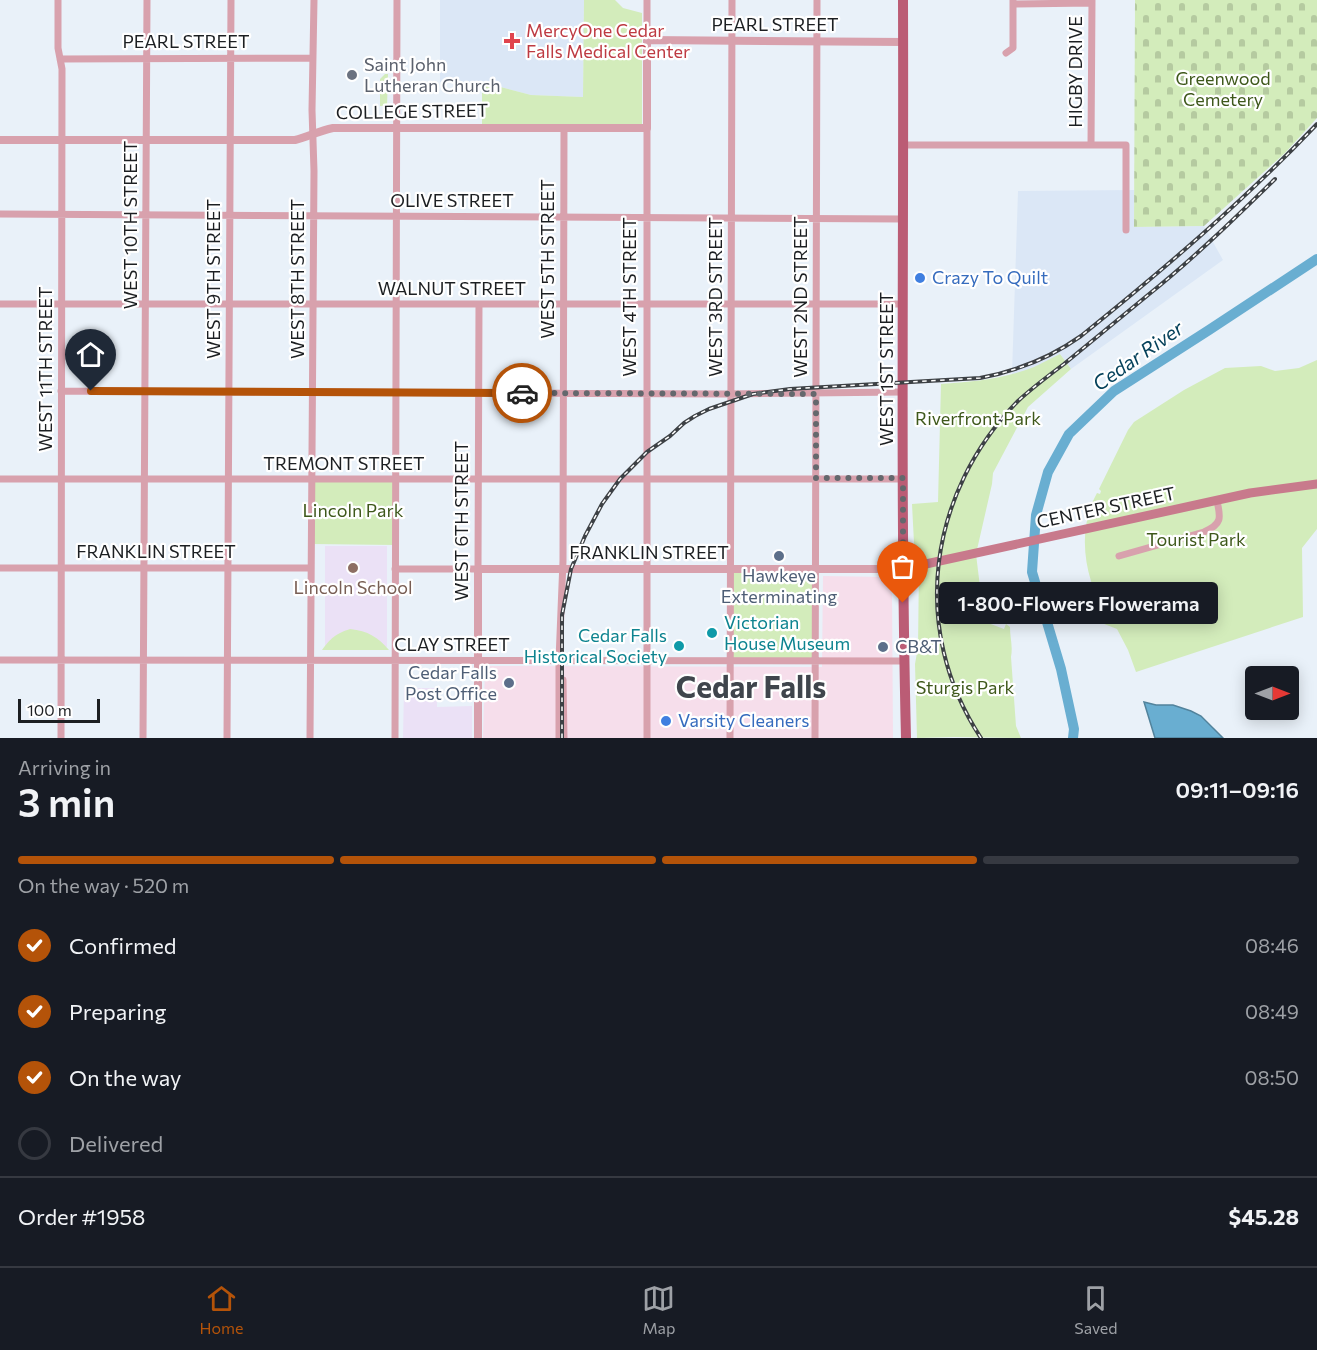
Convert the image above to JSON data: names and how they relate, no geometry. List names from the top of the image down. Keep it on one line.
{"streets":{"main road":["WEST 1ST STREET","CENTER STREET"],"street":["PEARL STREET","HIGBY DRIVE","COLLEGE STREET","OLIVE STREET","WEST 10TH STREET","WEST 5TH STREET","WEST 9TH STREET","WEST 8TH STREET","WALNUT STREET","WEST 4TH STREET","WEST 3RD STREET","WEST 2ND STREET","WEST 11TH STREET","TREMONT STREET","WEST 6TH STREET","FRANKLIN STREET","CLAY STREET"]},"crossings":[["PEARL STREET","WEST 10TH STREET"],["PEARL STREET","WEST 9TH STREET"],["PEARL STREET","WEST 8TH STREET"],["PEARL STREET","WEST 4TH STREET"],["PEARL STREET","WEST 3RD STREET"],["PEARL STREET","WEST 2ND STREET"],["PEARL STREET","WEST 11TH STREET"],["PEARL STREET","WEST 1ST STREET"],["COLLEGE STREET","WEST 10TH STREET"],["COLLEGE STREET","WEST 5TH STREET"],["COLLEGE STREET","WEST 9TH STREET"],["COLLEGE STREET","WEST 8TH STREET"],["COLLEGE STREET","WEST 4TH STREET"],["COLLEGE STREET","WEST 11TH STREET"],["OLIVE STREET","WEST 10TH STREET"],["OLIVE STREET","WEST 5TH STREET"],["OLIVE STREET","WEST 9TH STREET"],["OLIVE STREET","WEST 8TH STREET"],["OLIVE STREET","WEST 4TH STREET"],["OLIVE STREET","WEST 3RD STREET"],["OLIVE STREET","WEST 2ND STREET"],["OLIVE STREET","WEST 11TH STREET"],["OLIVE STREET","WEST 1ST STREET"],["WEST 10TH STREET","WALNUT STREET"],["WEST 10TH STREET","TREMONT STREET"],["WEST 10TH STREET","FRANKLIN STREET"],["WEST 10TH STREET","CLAY STREET"],["WEST 5TH STREET","WALNUT STREET"],["WEST 5TH STREET","TREMONT STREET"],["WEST 5TH STREET","FRANKLIN STREET"],["WEST 5TH STREET","CLAY STREET"],["WEST 9TH STREET","WALNUT STREET"],["WEST 9TH STREET","TREMONT STREET"],["WEST 9TH STREET","FRANKLIN STREET"],["WEST 9TH STREET","CLAY STREET"],["WEST 8TH STREET","WALNUT STREET"],["WEST 8TH STREET","TREMONT STREET"],["WEST 8TH STREET","FRANKLIN STREET"],["WEST 8TH STREET","CLAY STREET"],["WALNUT STREET","WEST 4TH STREET"],["WALNUT STREET","WEST 3RD STREET"],["WALNUT STREET","WEST 2ND STREET"],["WALNUT STREET","WEST 11TH STREET"],["WALNUT STREET","WEST 1ST STREET"],["WALNUT STREET","WEST 6TH STREET"],["WEST 4TH STREET","TREMONT STREET"],["WEST 4TH STREET","FRANKLIN STREET"],["WEST 4TH STREET","CLAY STREET"],["WEST 3RD STREET","TREMONT STREET"],["WEST 3RD STREET","FRANKLIN STREET"],["WEST 3RD STREET","CLAY STREET"],["WEST 2ND STREET","TREMONT STREET"],["WEST 2ND STREET","FRANKLIN STREET"],["WEST 2ND STREET","CLAY STREET"],["WEST 11TH STREET","TREMONT STREET"],["WEST 11TH STREET","FRANKLIN STREET"],["WEST 11TH STREET","CLAY STREET"],["WEST 1ST STREET","TREMONT STREET"],["WEST 1ST STREET","CENTER STREET"],["WEST 1ST STREET","FRANKLIN STREET"],["WEST 1ST STREET","CLAY STREET"],["TREMONT STREET","WEST 6TH STREET"],["CENTER STREET","FRANKLIN STREET"],["WEST 6TH STREET","FRANKLIN STREET"],["WEST 6TH STREET","CLAY STREET"]],"districts":["Cedar Falls"],"water":["Cedar River"],"parks":["Greenwood Cemetery","Riverfront Park","Lincoln Park","Tourist Park","Sturgis Park"],"places":{"health":["MercyOne Cedar Falls Medical Center"],"other":["Saint John Lutheran Church","Crazy To Quilt","Hawkeye Exterminating","Lincoln School","1-800-Flowers Flowerama","Victorian House Museum","Cedar Falls Historical Society","CB&T","Cedar Falls Post Office","Varsity Cleaners"]},"scale_bar":"100 m","north":"right","page":{"bubble":"1-800-Flowers Flowerama","scale":"100 m","heading":["3 min","Arriving in","09:11–09:16"],"panel":["Order #1958","$45.28"],"bar":"On the way · 520 m","list":[["Confirmed","08:46"],["Preparing","08:49"],["On the way","08:50"],"Delivered"],"tabs":["Home","Map","Saved"]}}
